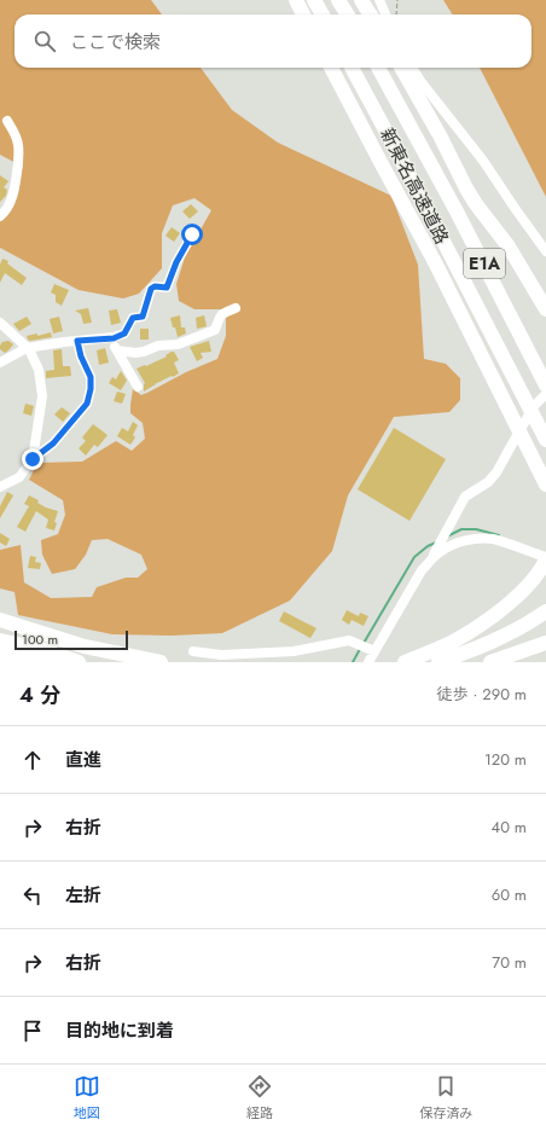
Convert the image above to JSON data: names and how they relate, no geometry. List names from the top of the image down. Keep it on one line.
{"streets":{"highway":["新東名高速道路","E1A"]},"scale_bar":"100 m","page":{"search":"ここで検索","scale":"100 m","heading":["4 分","徒歩 · 290 m"],"list":[["直進","120 m"],["右折","40 m"],["左折","60 m"],["右折","70 m"],"目的地に到着"],"nav":["地図","経路","保存済み"]}}
